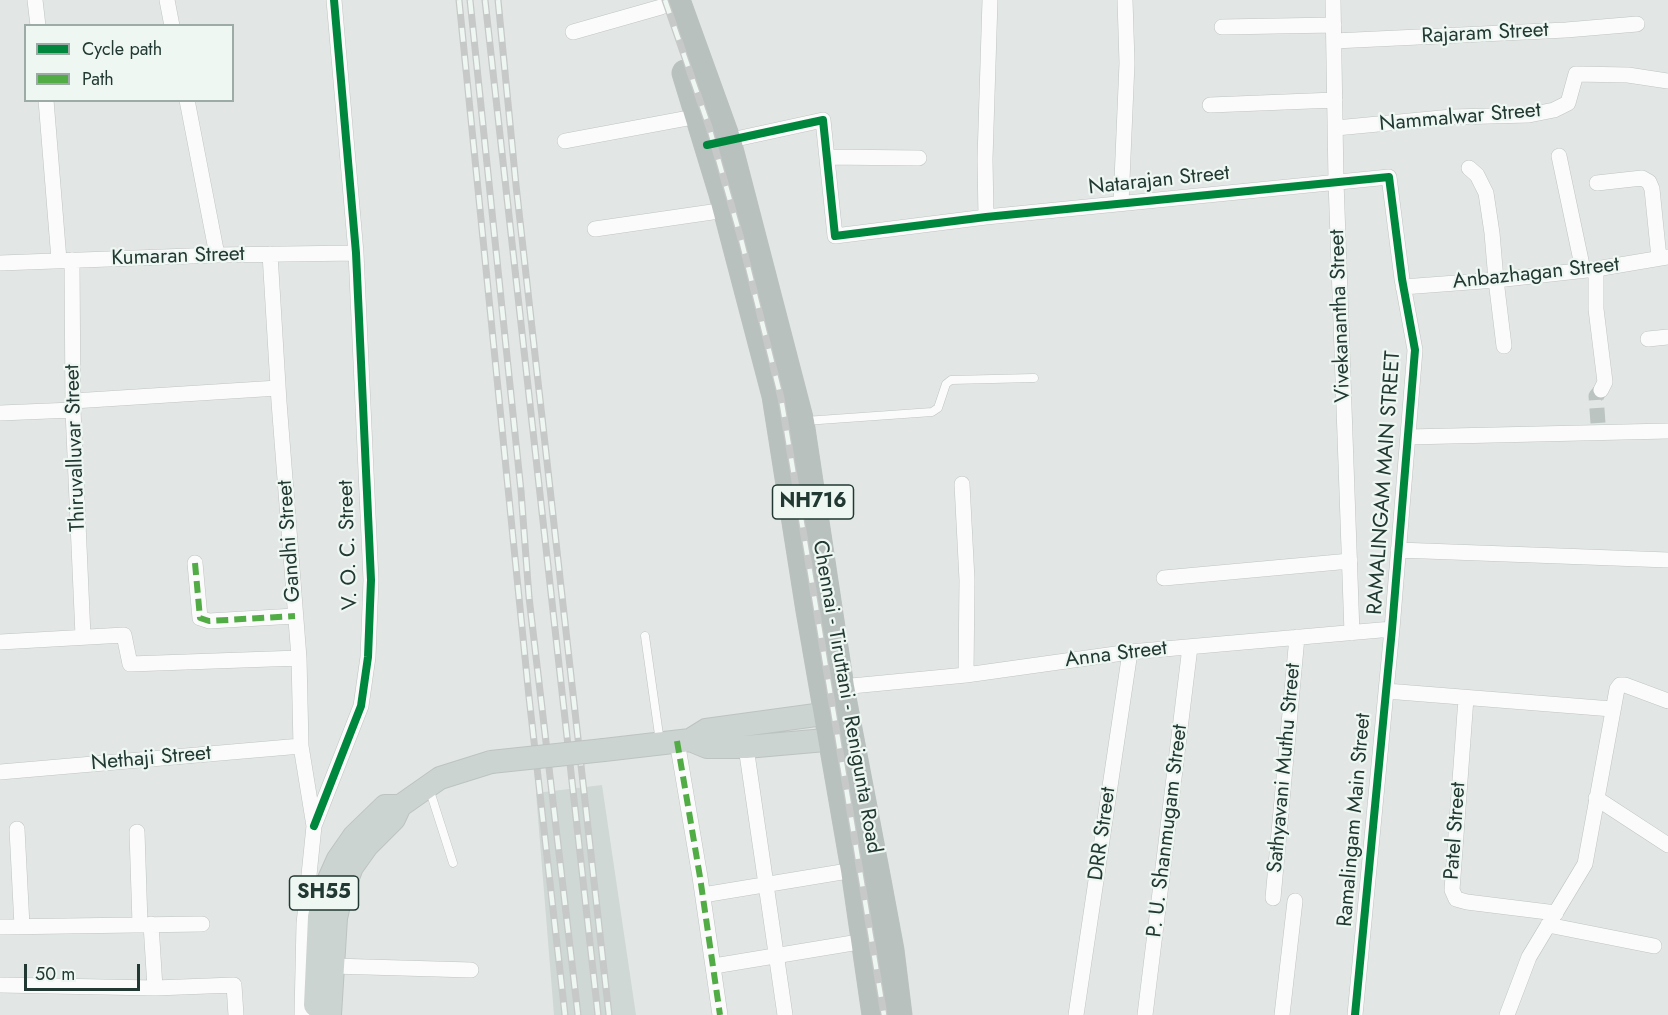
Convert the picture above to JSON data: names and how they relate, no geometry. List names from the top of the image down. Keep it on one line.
{"streets":{"highway":["NH716","Chennai - Tiruttani - Renigunta Road"],"main road":["SH55"],"street":["Rajaram Street","Nammalwar Street","Natarajan Street","Kumaran Street","Anbazhagan Street","Vivekanantha Street","Thiruvalluvar Street","RAMALINGAM MAIN STREET","Gandhi Street","V. O. C. Street","Anna Street","Nethaji Street","Sathyavani Muthu Street","Ramalingam Main Street","P. U. Shanmugam Street","Patel Street","DRR Street"]},"crossings":[["Rajaram Street","Vivekanantha Street"],["Nammalwar Street","Vivekanantha Street"],["Natarajan Street","Vivekanantha Street"],["Natarajan Street","RAMALINGAM MAIN STREET"],["Kumaran Street","Thiruvalluvar Street"],["Kumaran Street","Gandhi Street"],["Kumaran Street","V. O. C. Street"],["Anbazhagan Street","RAMALINGAM MAIN STREET"],["Vivekanantha Street","RAMALINGAM MAIN STREET"],["Vivekanantha Street","Anna Street"],["RAMALINGAM MAIN STREET","Anna Street"],["RAMALINGAM MAIN STREET","Ramalingam Main Street"],["Gandhi Street","V. O. C. Street"],["Gandhi Street","Nethaji Street"],["Anna Street","Chennai - Tiruttani - Renigunta Road"],["Anna Street","Sathyavani Muthu Street"],["Anna Street","Ramalingam Main Street"],["Anna Street","P. U. Shanmugam Street"],["Anna Street","DRR Street"]],"legend":["Cycle path","Path"],"scale_bar":"50 m"}
